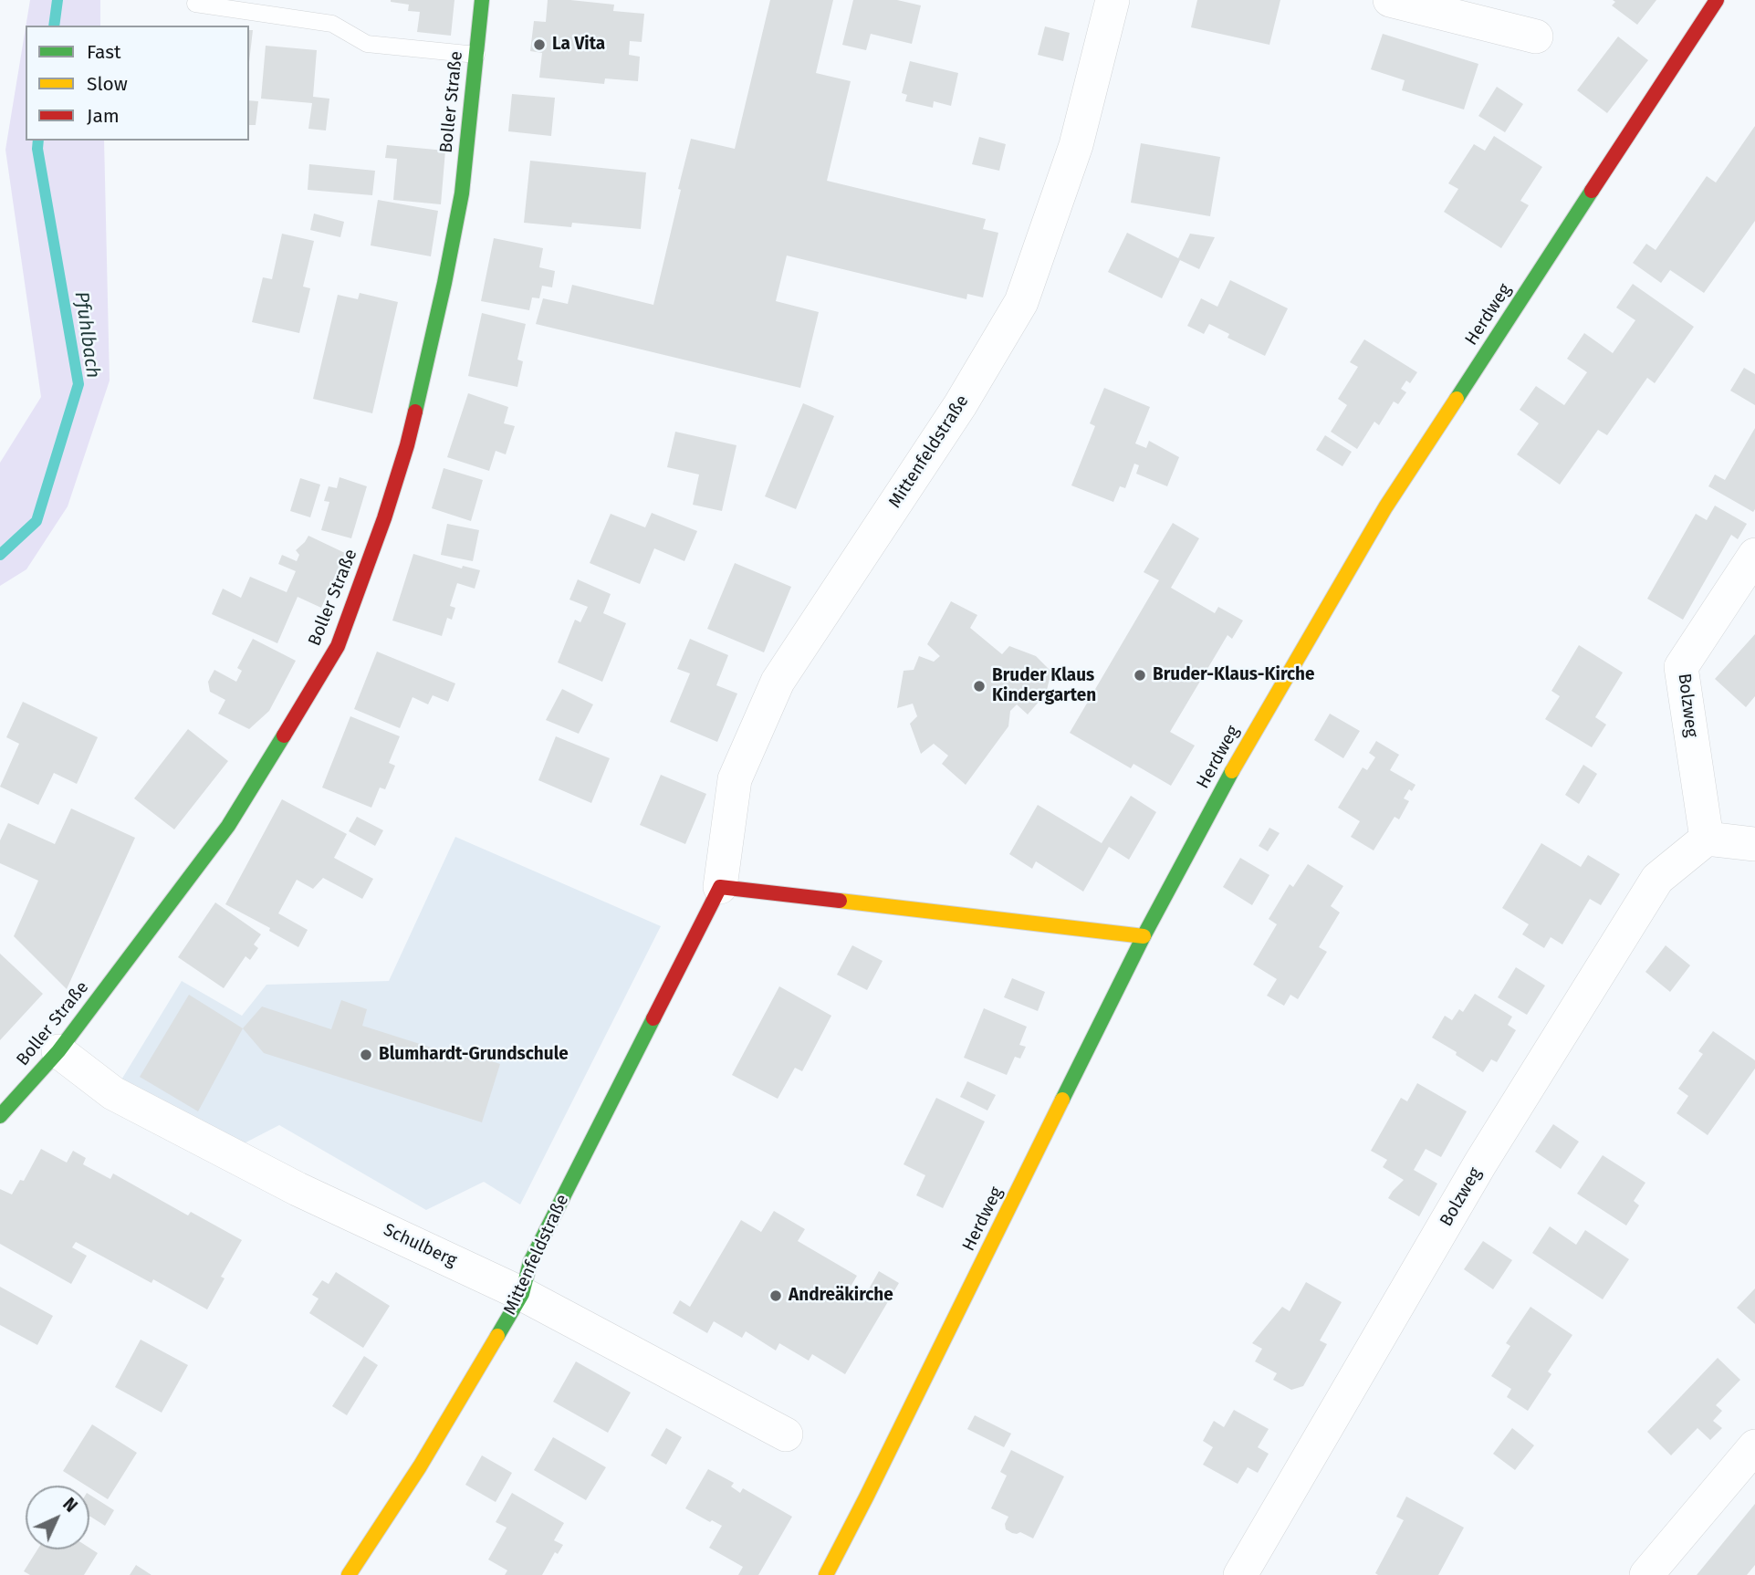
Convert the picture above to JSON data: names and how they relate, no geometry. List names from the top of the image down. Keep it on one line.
{"streets":{"street":["Boller Straße","Herdweg","Mittenfeldstraße","Bolzweg","Schulberg"]},"crossings":[["Boller Straße","Schulberg"],["Mittenfeldstraße","Schulberg"]],"water":["Pfuhlbach"],"places":["La Vita","Bruder-Klaus-Kirche","Bruder Klaus Kindergarten","Blumhardt-Grundschule","Andreäkirche"],"legend":["Fast","Slow","Jam"],"north":"top right"}
